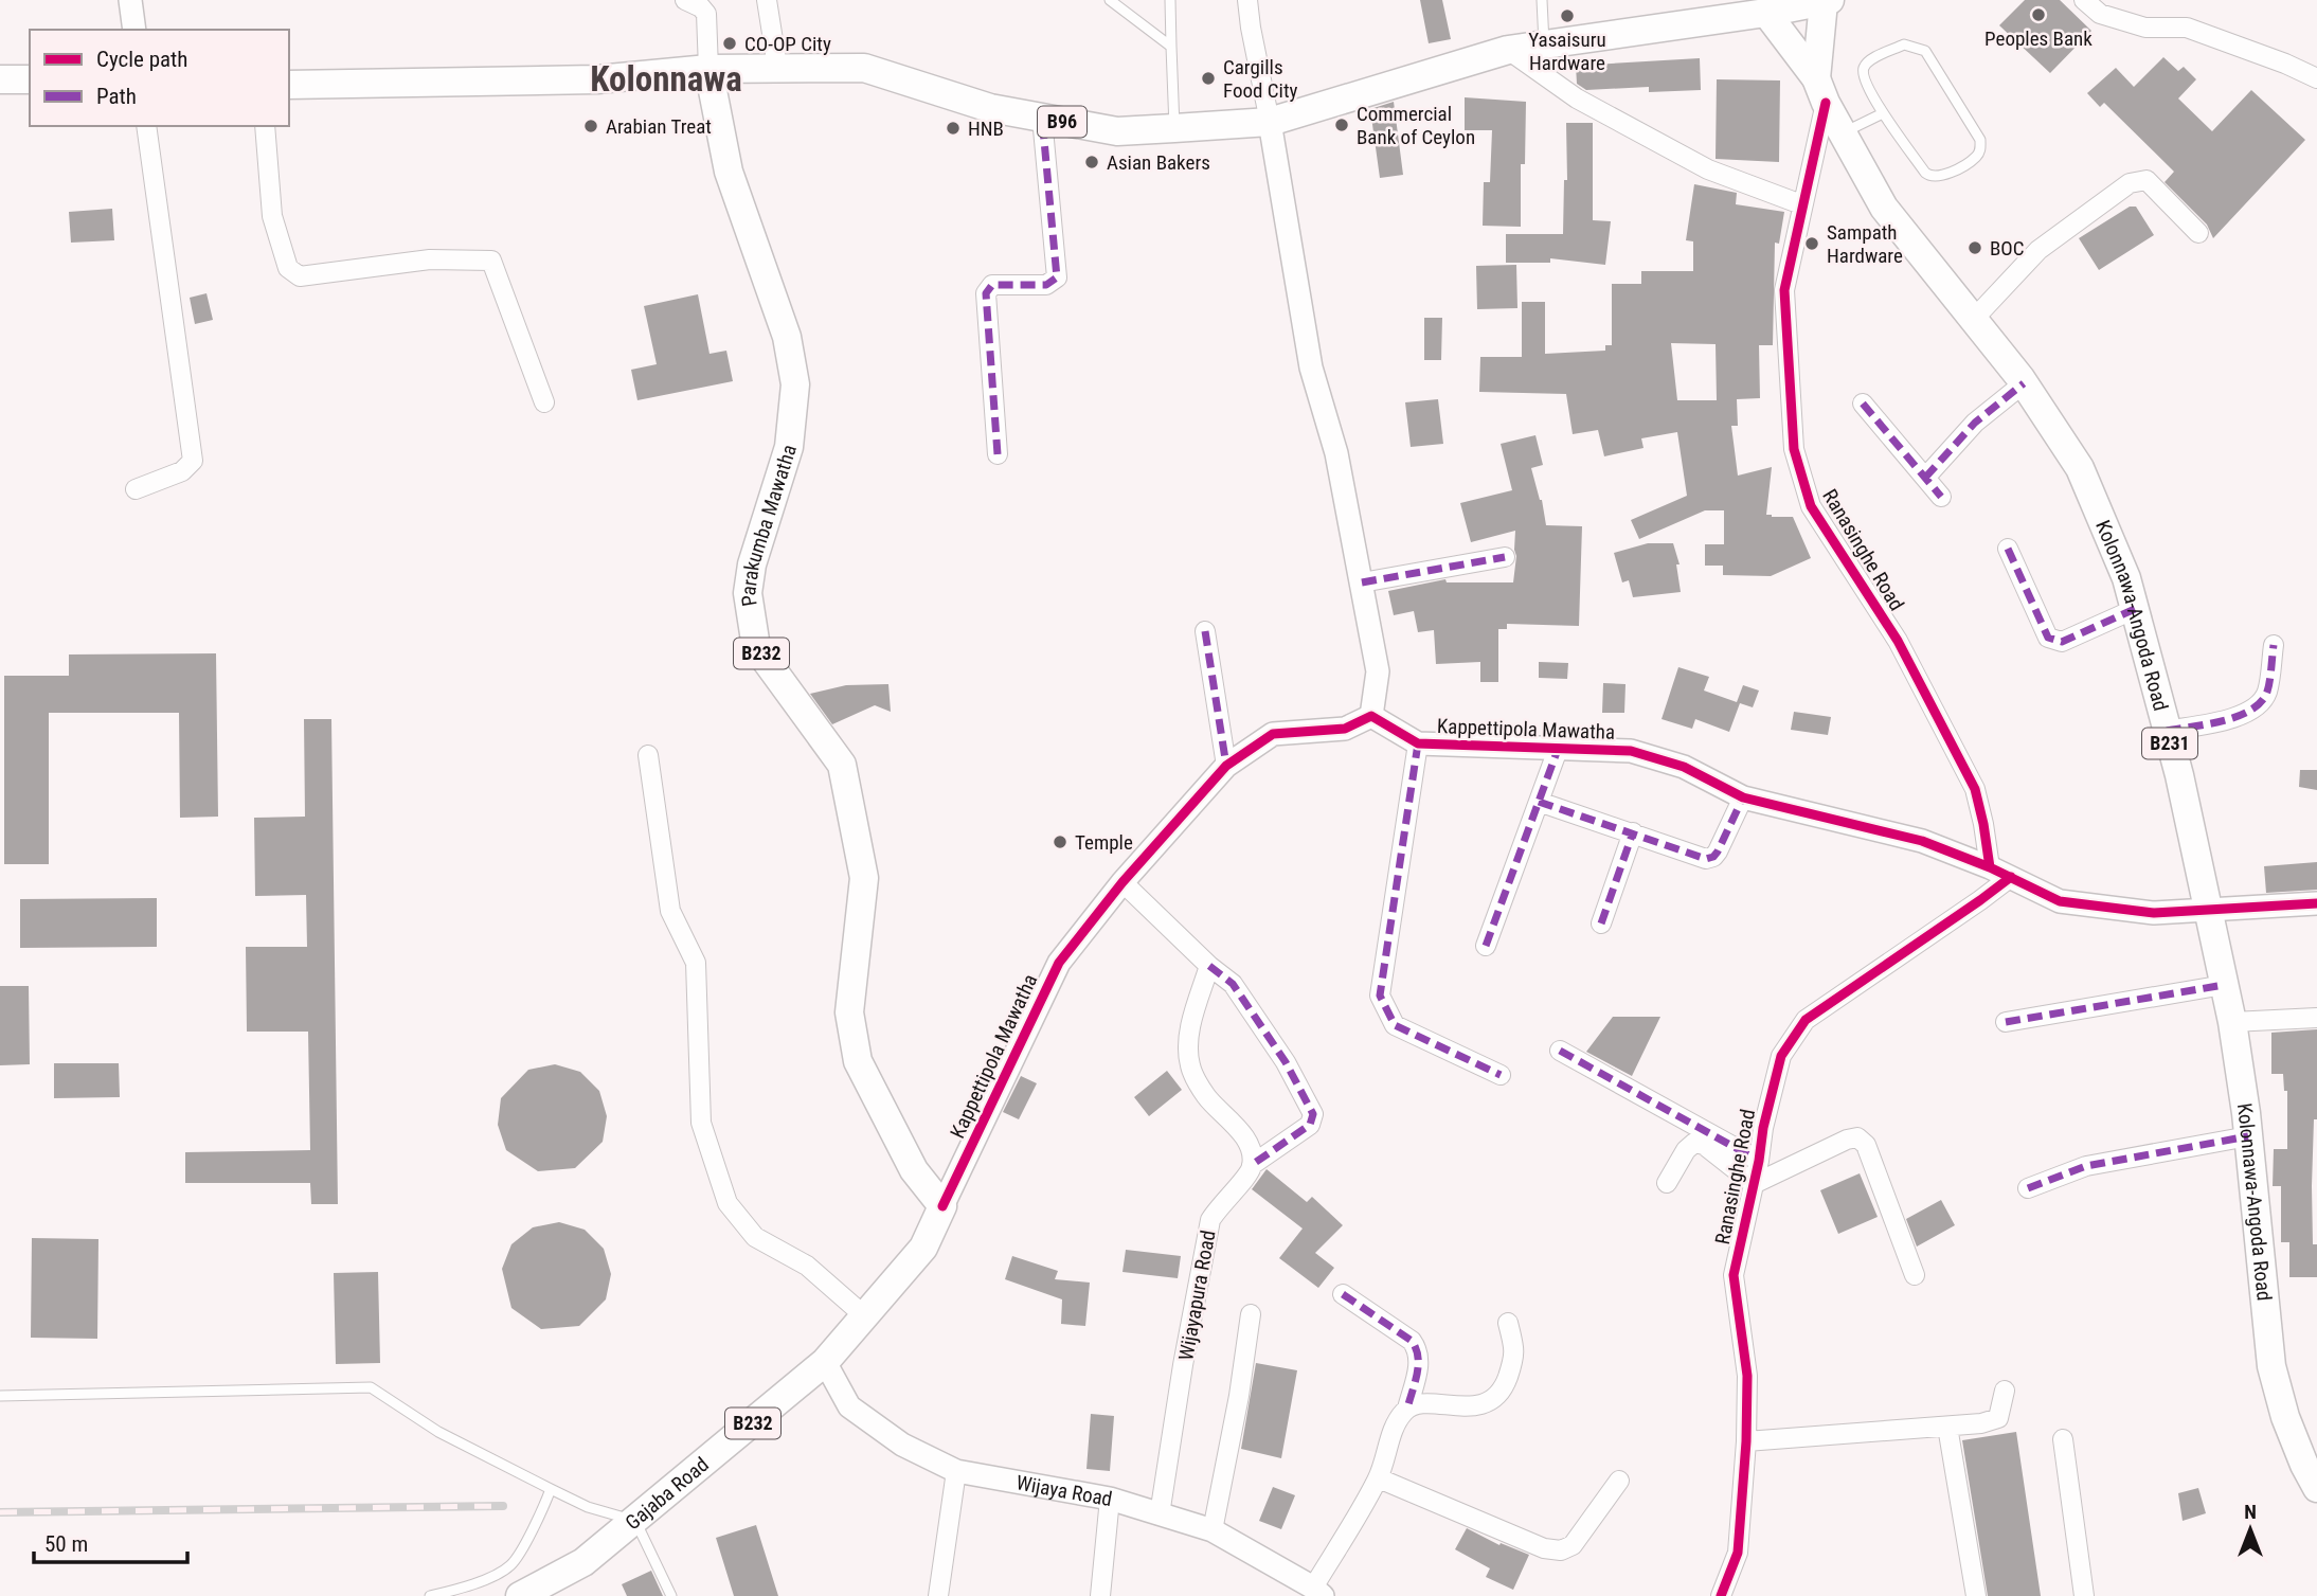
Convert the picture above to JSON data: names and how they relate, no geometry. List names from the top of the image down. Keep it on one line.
{"streets":{"main road":["B96","Parakumba Mawatha","Kolonnawa-Angoda Road","B232","B231","Gajaba Road"],"street":["Ranasinghe Road","Kappettipola Mawatha","Wijayapura Road","Wijaya Road"]},"crossings":[["B96","Parakumba Mawatha"],["B96","Kolonnawa-Angoda Road"],["Parakumba Mawatha","Kappettipola Mawatha"],["Parakumba Mawatha","Gajaba Road"],["Ranasinghe Road","Kolonnawa-Angoda Road"],["Ranasinghe Road","Kappettipola Mawatha"],["Kolonnawa-Angoda Road","Kappettipola Mawatha"],["Kappettipola Mawatha","Gajaba Road"],["Wijayapura Road","Wijaya Road"],["Wijaya Road","Gajaba Road"]],"districts":["Kolonnawa"],"places":["Peoples Bank","Yasaisuru Hardware","CO-OP City","Cargills Food City","Commercial Bank of Ceylon","Arabian Treat","HNB","Asian Bakers","Sampath Hardware","BOC","Temple"],"legend":["Cycle path","Path"],"scale_bar":"50 m","north":"top"}
